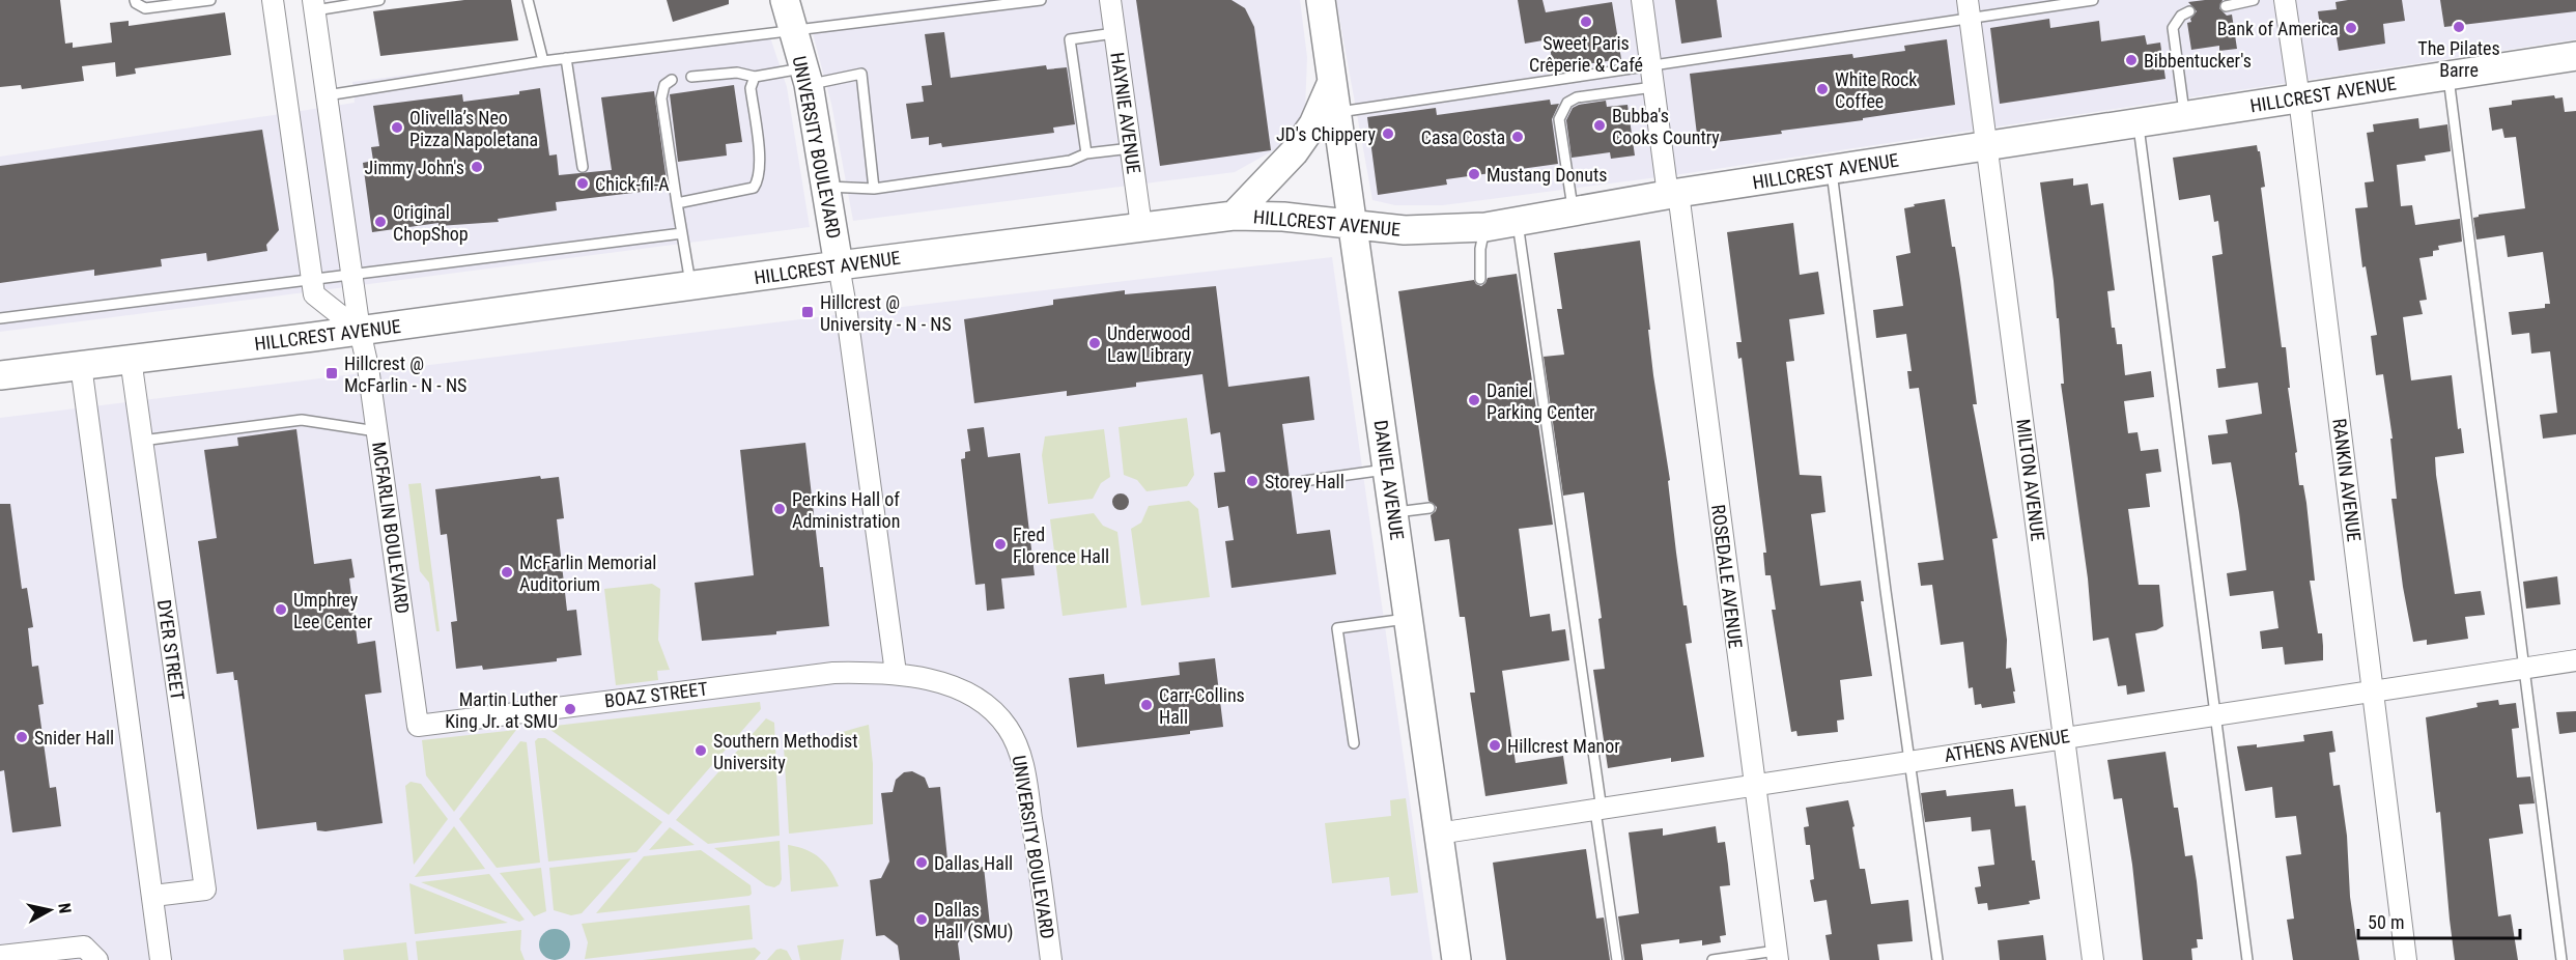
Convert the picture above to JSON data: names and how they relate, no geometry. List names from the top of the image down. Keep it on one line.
{"streets":{"street":["HILLCREST AVENUE","HAYNIE AVENUE","UNIVERSITY BOULEVARD","DANIEL AVENUE","MILTON AVENUE","RANKIN AVENUE","MCFARLIN BOULEVARD","ROSEDALE AVENUE","DYER STREET","BOAZ STREET","ATHENS AVENUE"]},"crossings":[["HILLCREST AVENUE","HAYNIE AVENUE"],["HILLCREST AVENUE","UNIVERSITY BOULEVARD"],["HILLCREST AVENUE","DANIEL AVENUE"],["HILLCREST AVENUE","MILTON AVENUE"],["HILLCREST AVENUE","RANKIN AVENUE"],["HILLCREST AVENUE","MCFARLIN BOULEVARD"],["HILLCREST AVENUE","ROSEDALE AVENUE"],["HILLCREST AVENUE","DYER STREET"],["UNIVERSITY BOULEVARD","BOAZ STREET"],["DANIEL AVENUE","ATHENS AVENUE"],["MILTON AVENUE","ATHENS AVENUE"],["RANKIN AVENUE","ATHENS AVENUE"],["MCFARLIN BOULEVARD","BOAZ STREET"],["ROSEDALE AVENUE","ATHENS AVENUE"]],"places":{"other":["Sweet Paris Crêperie & Café","The Pilates Barre","Bank of America","Bibbentucker's","White Rock Coffee","Bubba's Cooks Country","Olivella’s Neo Pizza Napoletana","JD's Chippery","Casa Costa","Jimmy John's","Mustang Donuts","Chick-fil-A","Original ChopShop","Underwood Law Library","Daniel Parking Center","Storey Hall","Perkins Hall of Administration","Fred Florence Hall","McFarlin Memorial Auditorium","Umphrey Lee Center","Carr-Collins Hall","Martin Luther King Jr. at SMU","Snider Hall","Hillcrest Manor","Southern Methodist University","Dallas Hall","Dallas Hall (SMU)"],"transit":["Hillcrest @ University - N - NS","Hillcrest @ McFarlin - N - NS"]},"scale_bar":"50 m","north":"right"}
